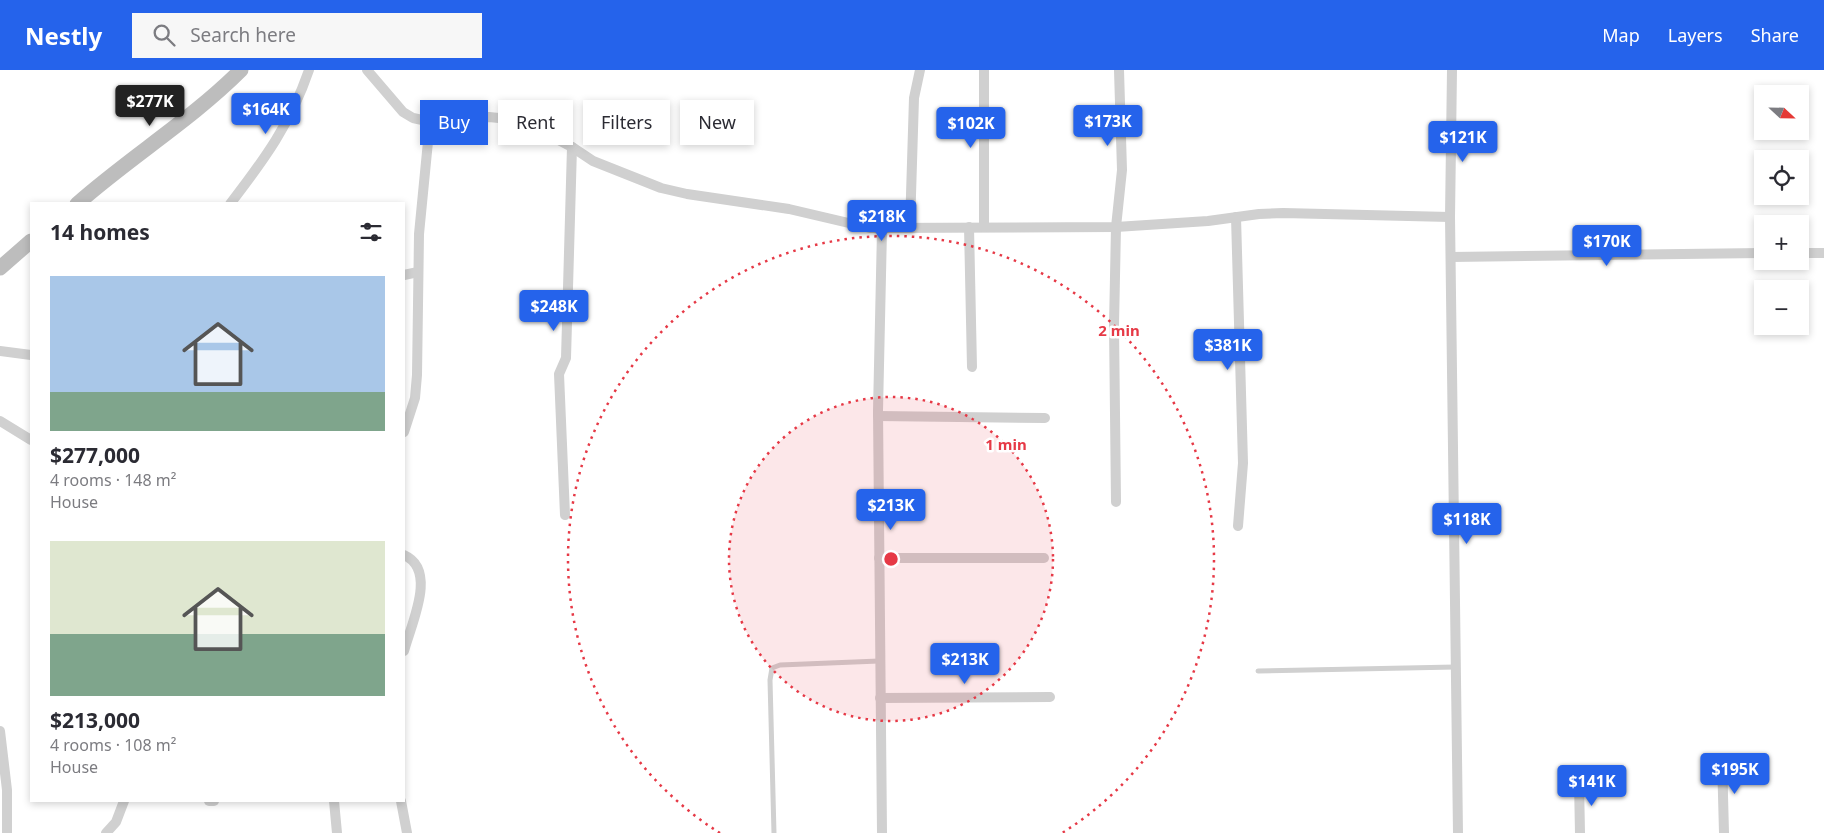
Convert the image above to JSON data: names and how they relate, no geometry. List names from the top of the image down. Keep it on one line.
{"north":"right","page":{"header":"Nestly","search":"Search here","nav":["Map","Layers","Share"],"map_buttons":["+","−"],"price":["$277K","$164K","$173K","$102K","$121K","$218K","$170K","$248K","$381K","$213K","$118K","$213K","$195K","$141K"],"chip":["Buy","Rent","Filters","New"],"heading":"14 homes","list":[{"name":"$277,000","note":"4 rooms · 148 m² · House"},{"name":"$213,000","note":"4 rooms · 108 m² · House"}]},"rings":["2 min","1 min"]}
